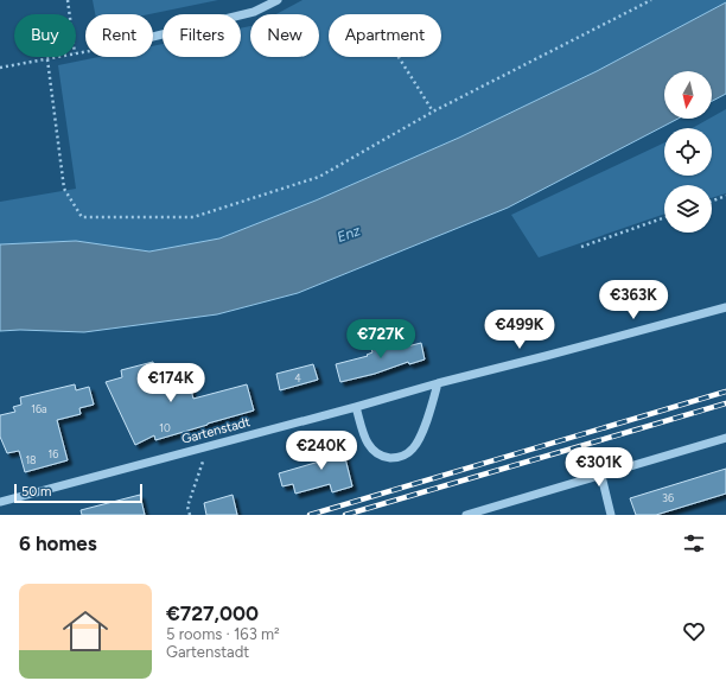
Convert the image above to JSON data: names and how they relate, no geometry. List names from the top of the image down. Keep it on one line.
{"streets":{"street":["Gartenstadt"]},"water":["Enz"],"house_numbers":["4","16a","10","16","18","36"],"scale_bar":"50 m","north":"bottom","page":{"chip":["Buy","Rent","Filters","New","Apartment"],"price":["€363K","€499K","€727K","€174K","€240K","€301K"],"scale":"50 m","heading":"6 homes","list":[{"name":"€727,000","note":"5 rooms · 163 m² · Gartenstadt"}]}}
